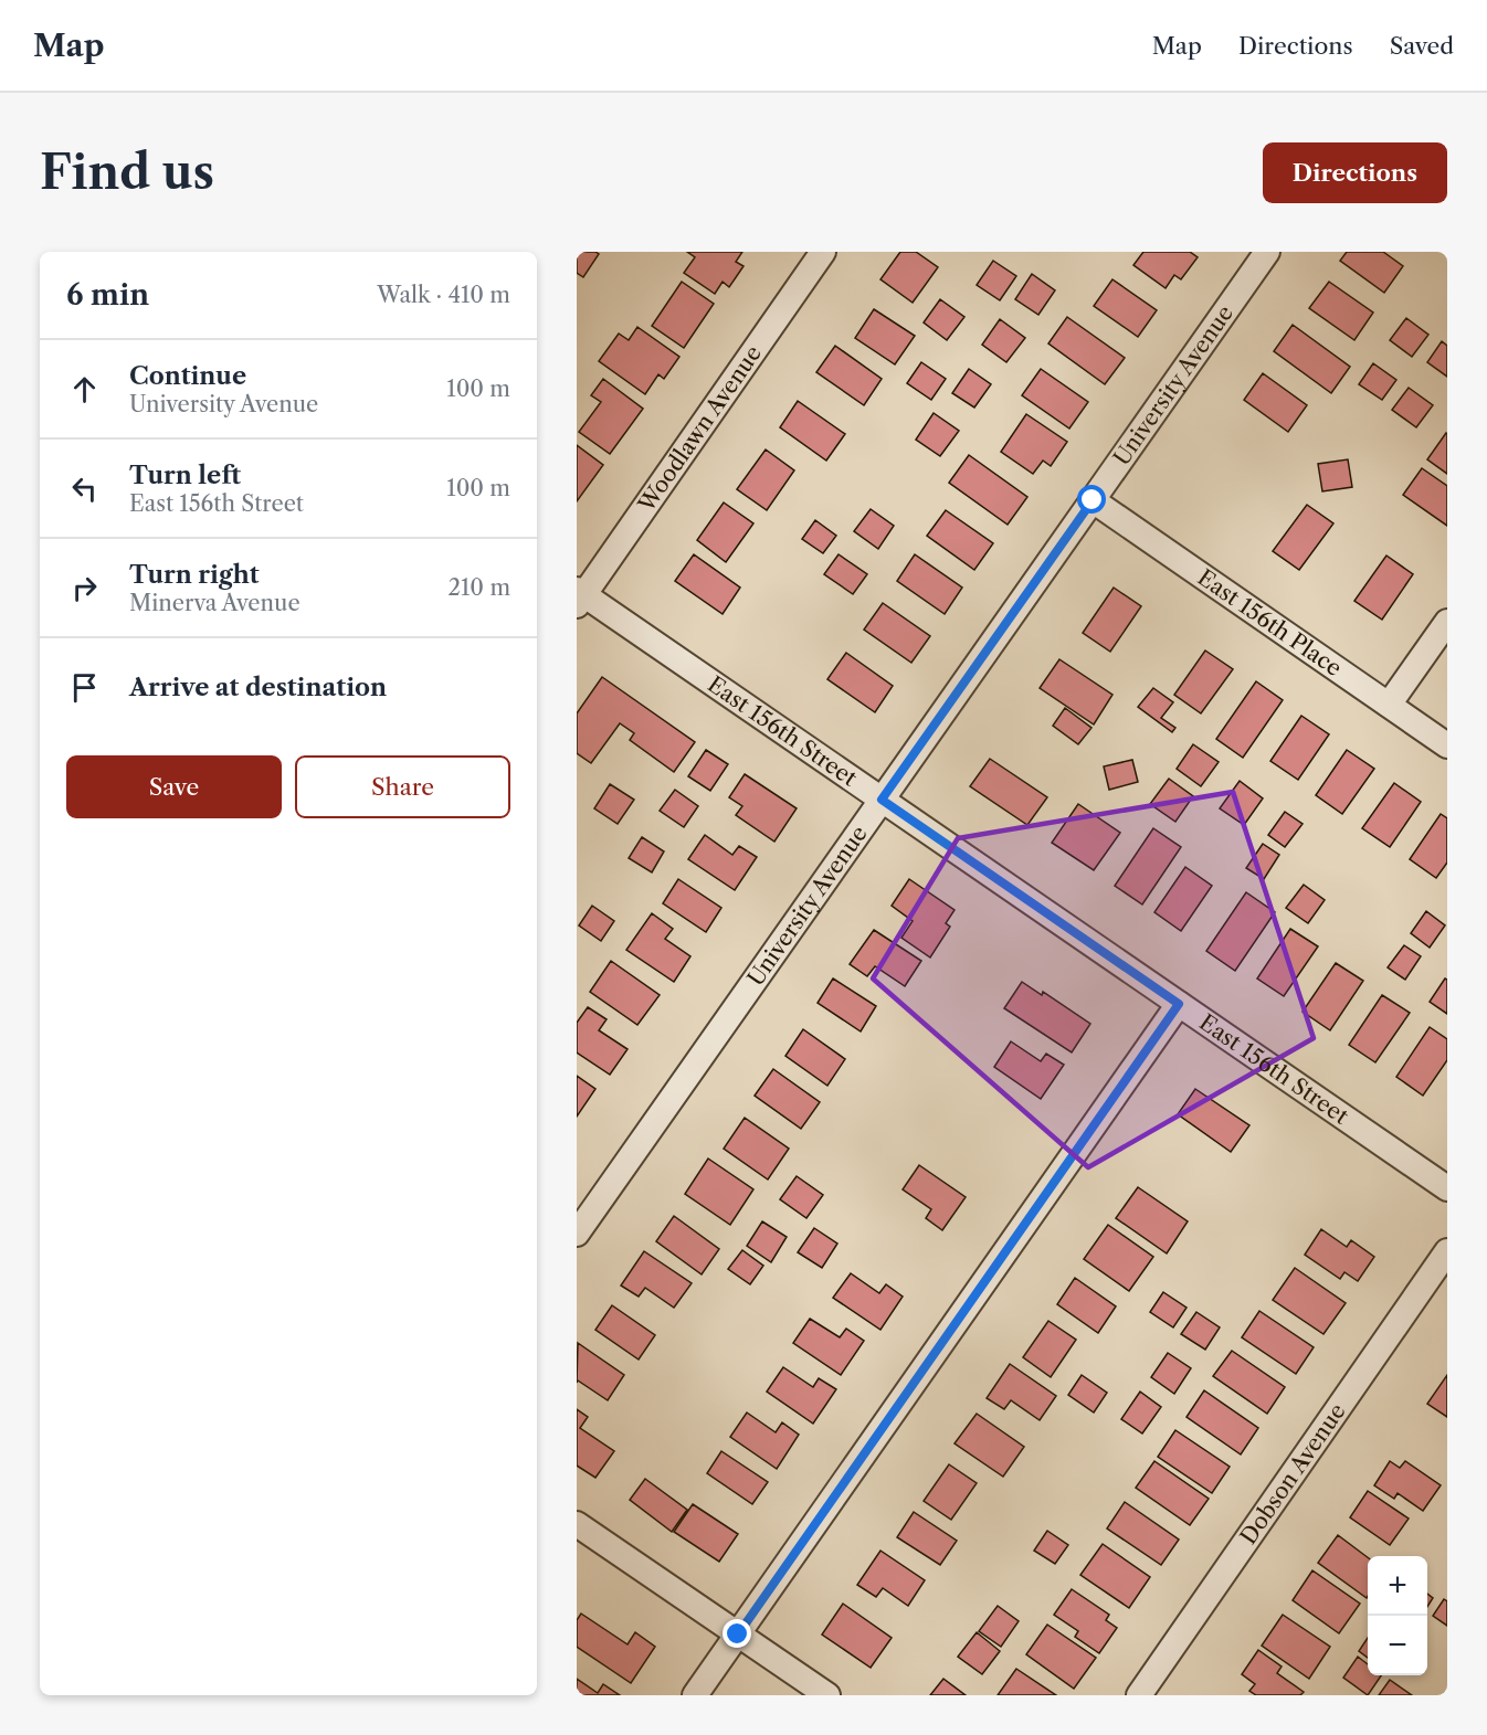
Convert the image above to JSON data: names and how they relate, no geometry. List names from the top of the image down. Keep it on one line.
{"streets":{"street":["University Avenue","Woodlawn Avenue","East 156th Place","East 156th Street","Dobson Avenue"]},"crossings":[["University Avenue","East 156th Place"],["University Avenue","East 156th Street"],["Woodlawn Avenue","East 156th Street"]],"page":{"header":"Map","nav":["Map","Directions","Saved"],"buttons":["Directions",["Save","Share"]],"title":"Find us","heading":["6 min","Walk · 410 m"],"list":[["Continue","University Avenue","100 m"],["Turn left","East 156th Street","100 m"],["Turn right","Minerva Avenue","210 m"],"Arrive at destination"],"map_buttons":["+","−"]}}
